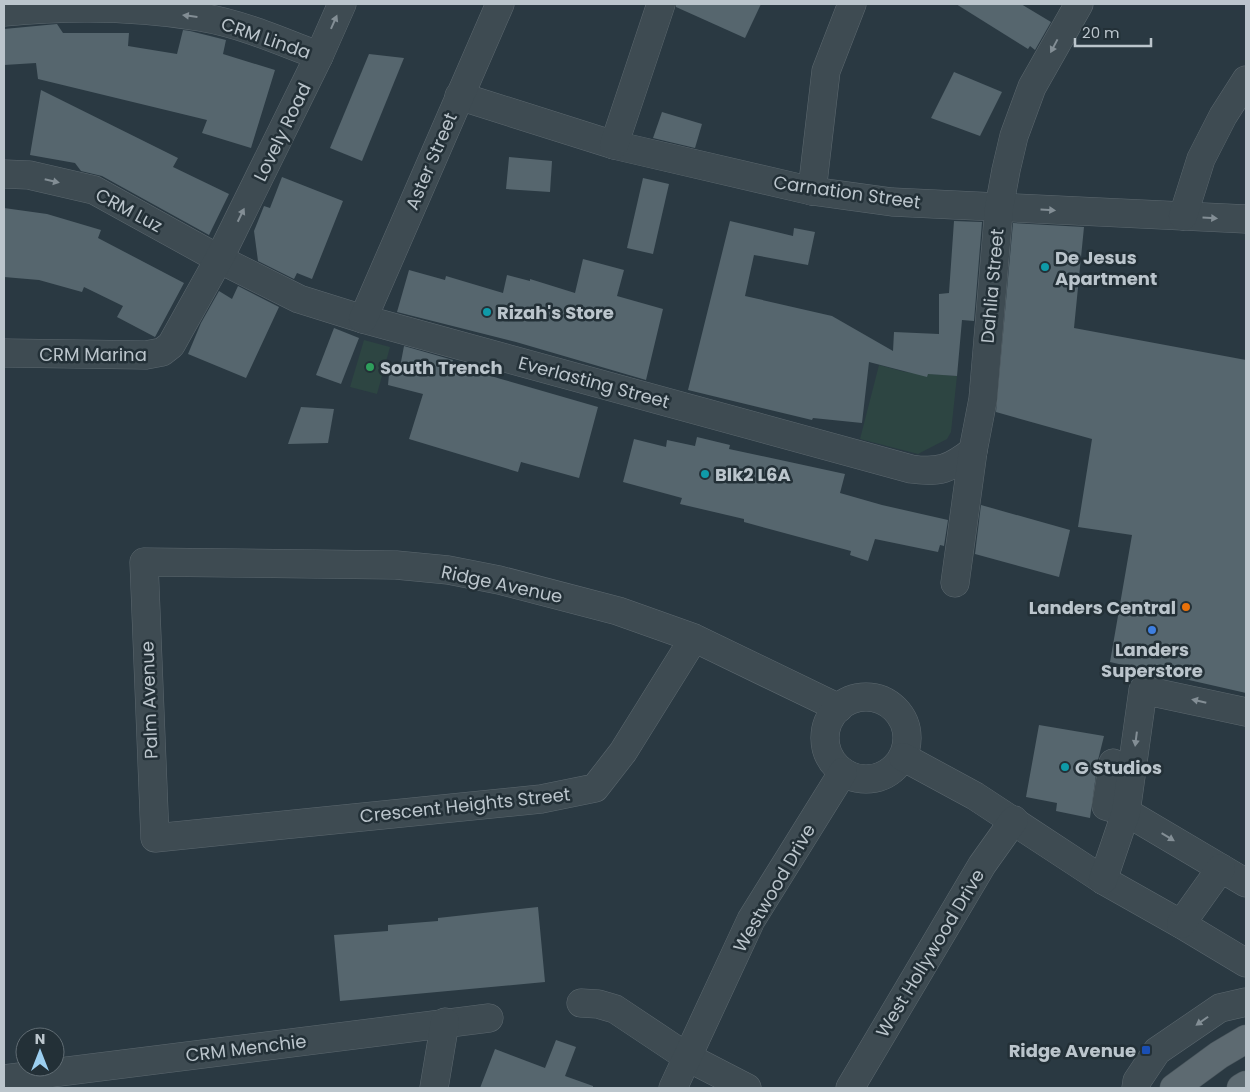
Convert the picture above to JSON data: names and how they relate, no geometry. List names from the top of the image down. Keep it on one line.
{"streets":{"street":["CRM Linda","Lovely Road","Aster Street","Carnation Street","CRM Luz","Dahlia Street","CRM Marina","Everlasting Street","Ridge Avenue","Palm Avenue","Crescent Heights Street","Westwood Drive","West Hollywood Drive","CRM Menchie"]},"crossings":[["CRM Linda","Lovely Road"],["Lovely Road","CRM Luz"],["Lovely Road","CRM Marina"],["Lovely Road","Everlasting Street"],["Aster Street","Carnation Street"],["Aster Street","Everlasting Street"],["Carnation Street","Dahlia Street"],["CRM Luz","CRM Marina"],["CRM Luz","Everlasting Street"],["Dahlia Street","Everlasting Street"],["CRM Marina","Everlasting Street"],["Ridge Avenue","Palm Avenue"],["Ridge Avenue","Crescent Heights Street"],["Ridge Avenue","Westwood Drive"],["Palm Avenue","Crescent Heights Street"]],"one_way":["CRM Linda","Lovely Road","CRM Luz"],"places":{"other":["De Jesus Apartment","Rizah's Store","South Trench","Blk2 L6A","Landers Central","Landers Superstore","G Studios"],"transit":["Ridge Avenue"]},"scale_bar":"20 m","north":"top"}
